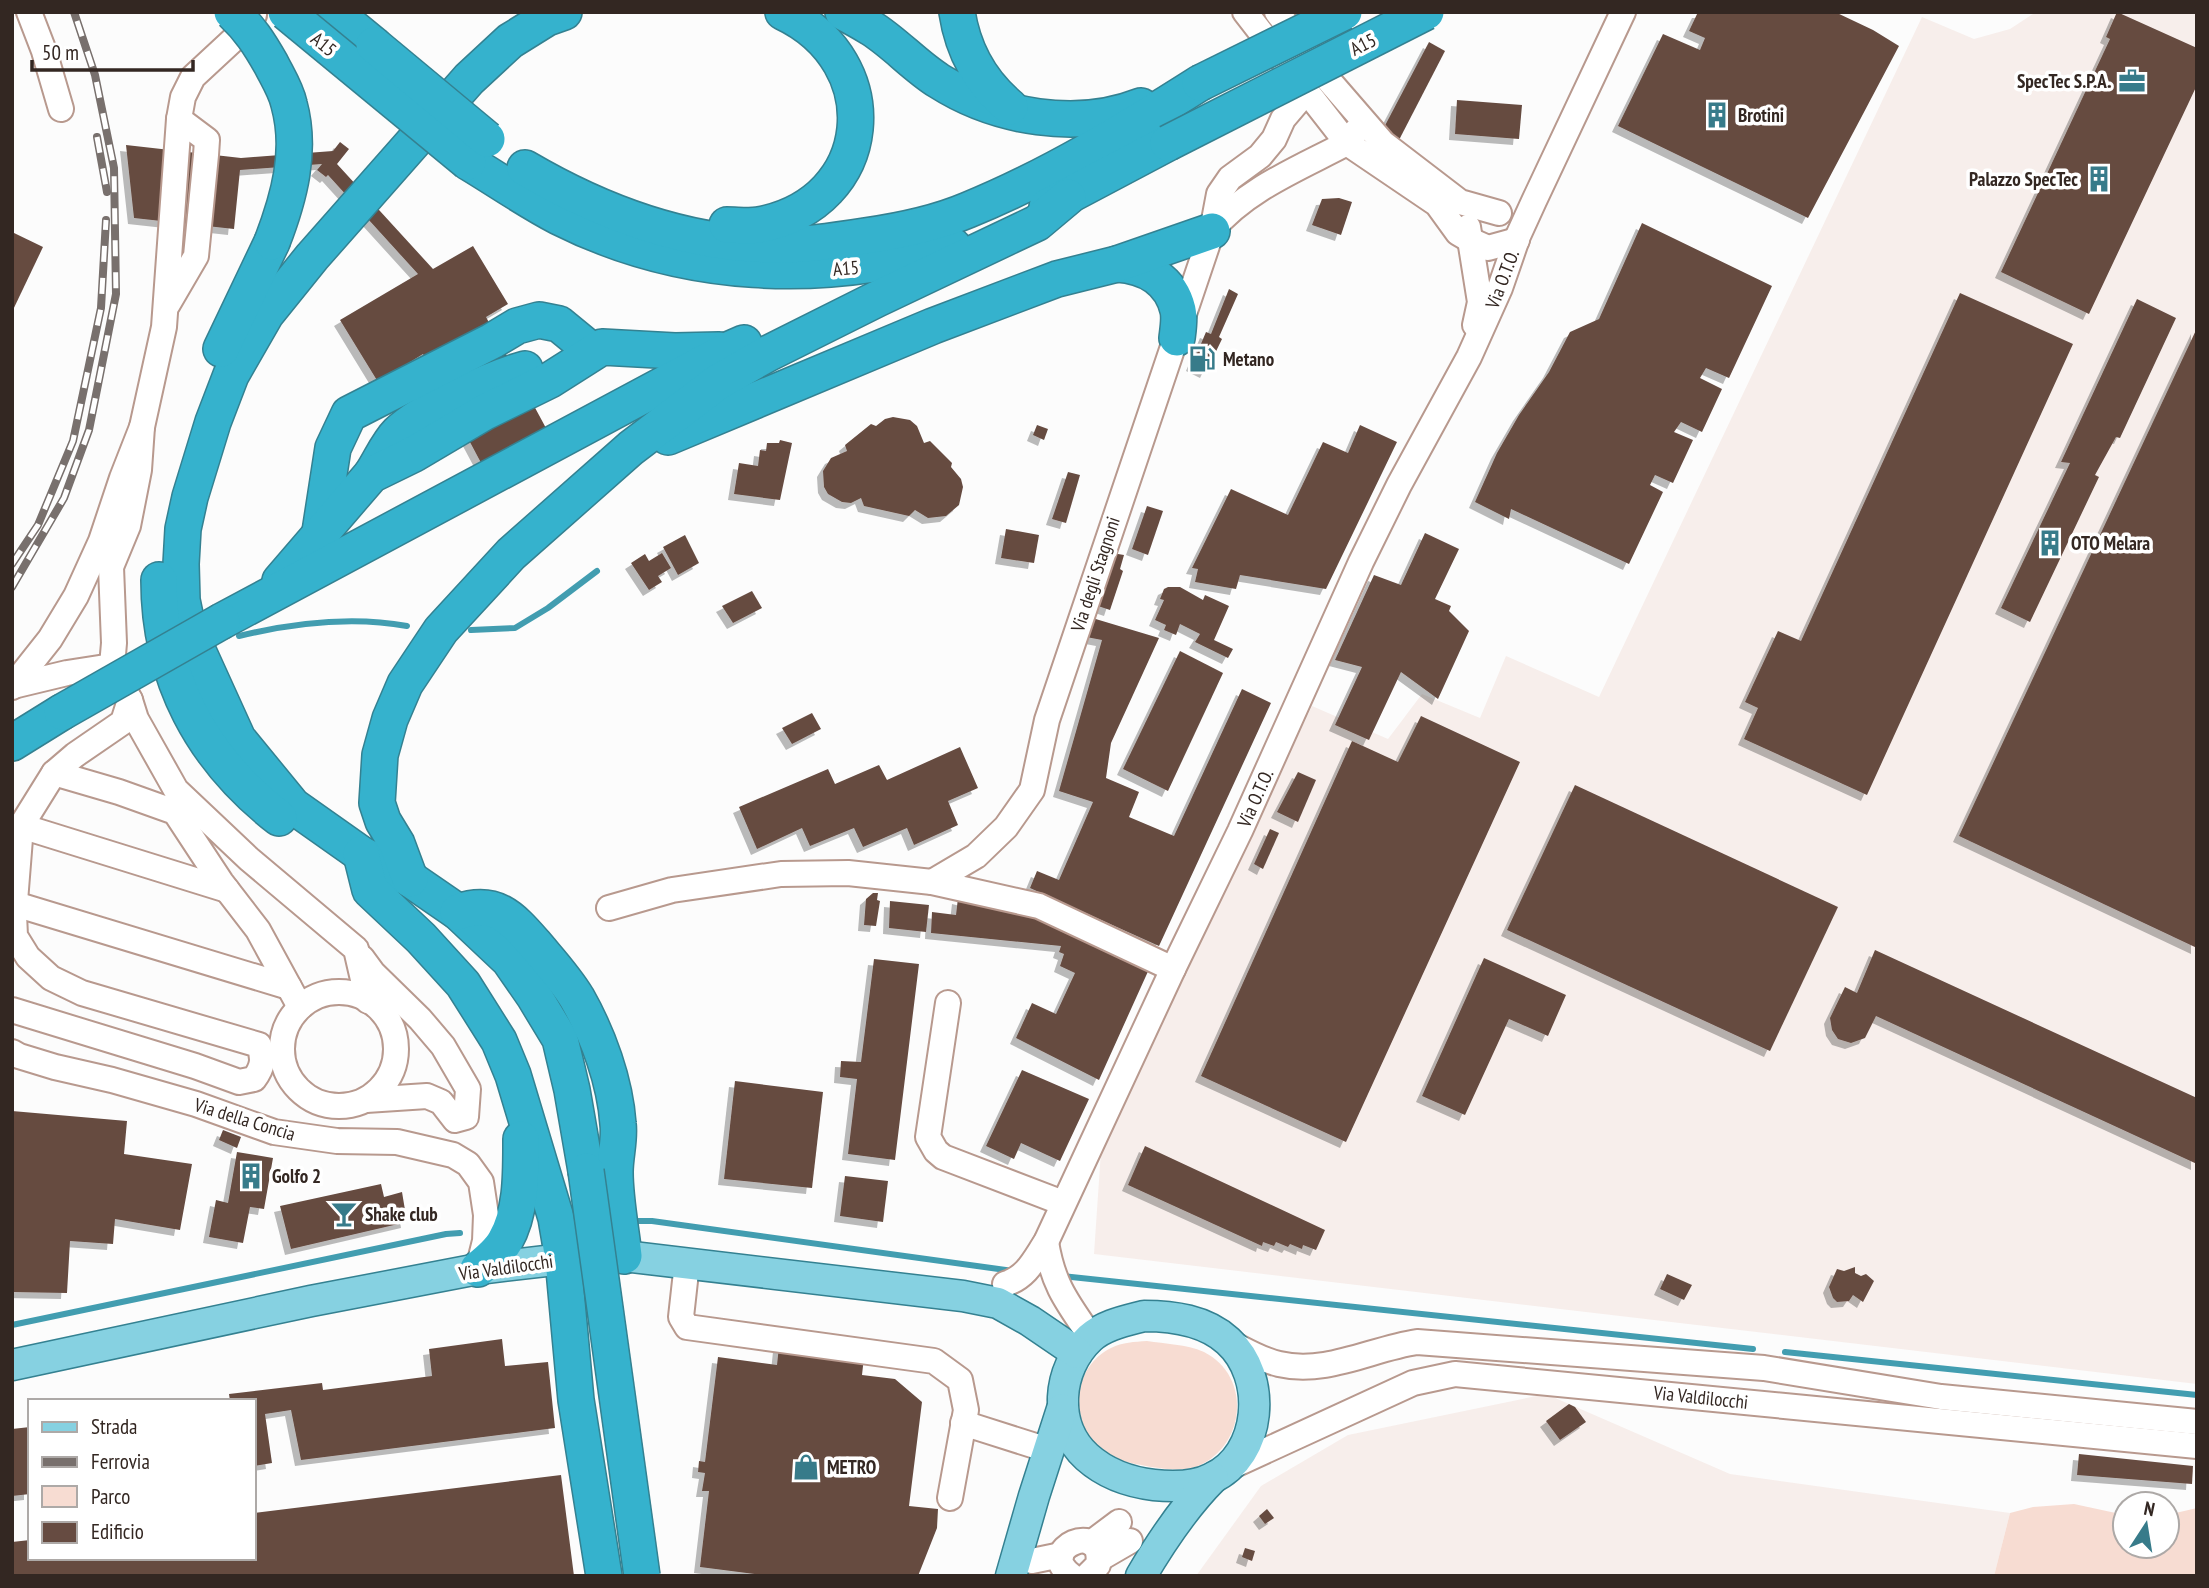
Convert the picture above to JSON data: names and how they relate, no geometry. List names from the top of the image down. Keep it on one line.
{"streets":{"highway":["A15"],"main road":["Via Valdilocchi"],"street":["Via O.T.O.","Via degli Stagnoni","Via della Concia"]},"crossings":[["Via O.T.O.","Via Valdilocchi"],["Via della Concia","Via Valdilocchi"]],"places":{"office":["SpecTec S.P.A."],"building":["Brotini","Palazzo SpecTec","OTO Melara","Golfo 2"],"fuel station":["Metano"],"bar":["Shake club"],"shop":["METRO"]},"legend":["Strada","Ferrovia","Parco","Edificio"],"scale_bar":"50 m","north":"top"}
